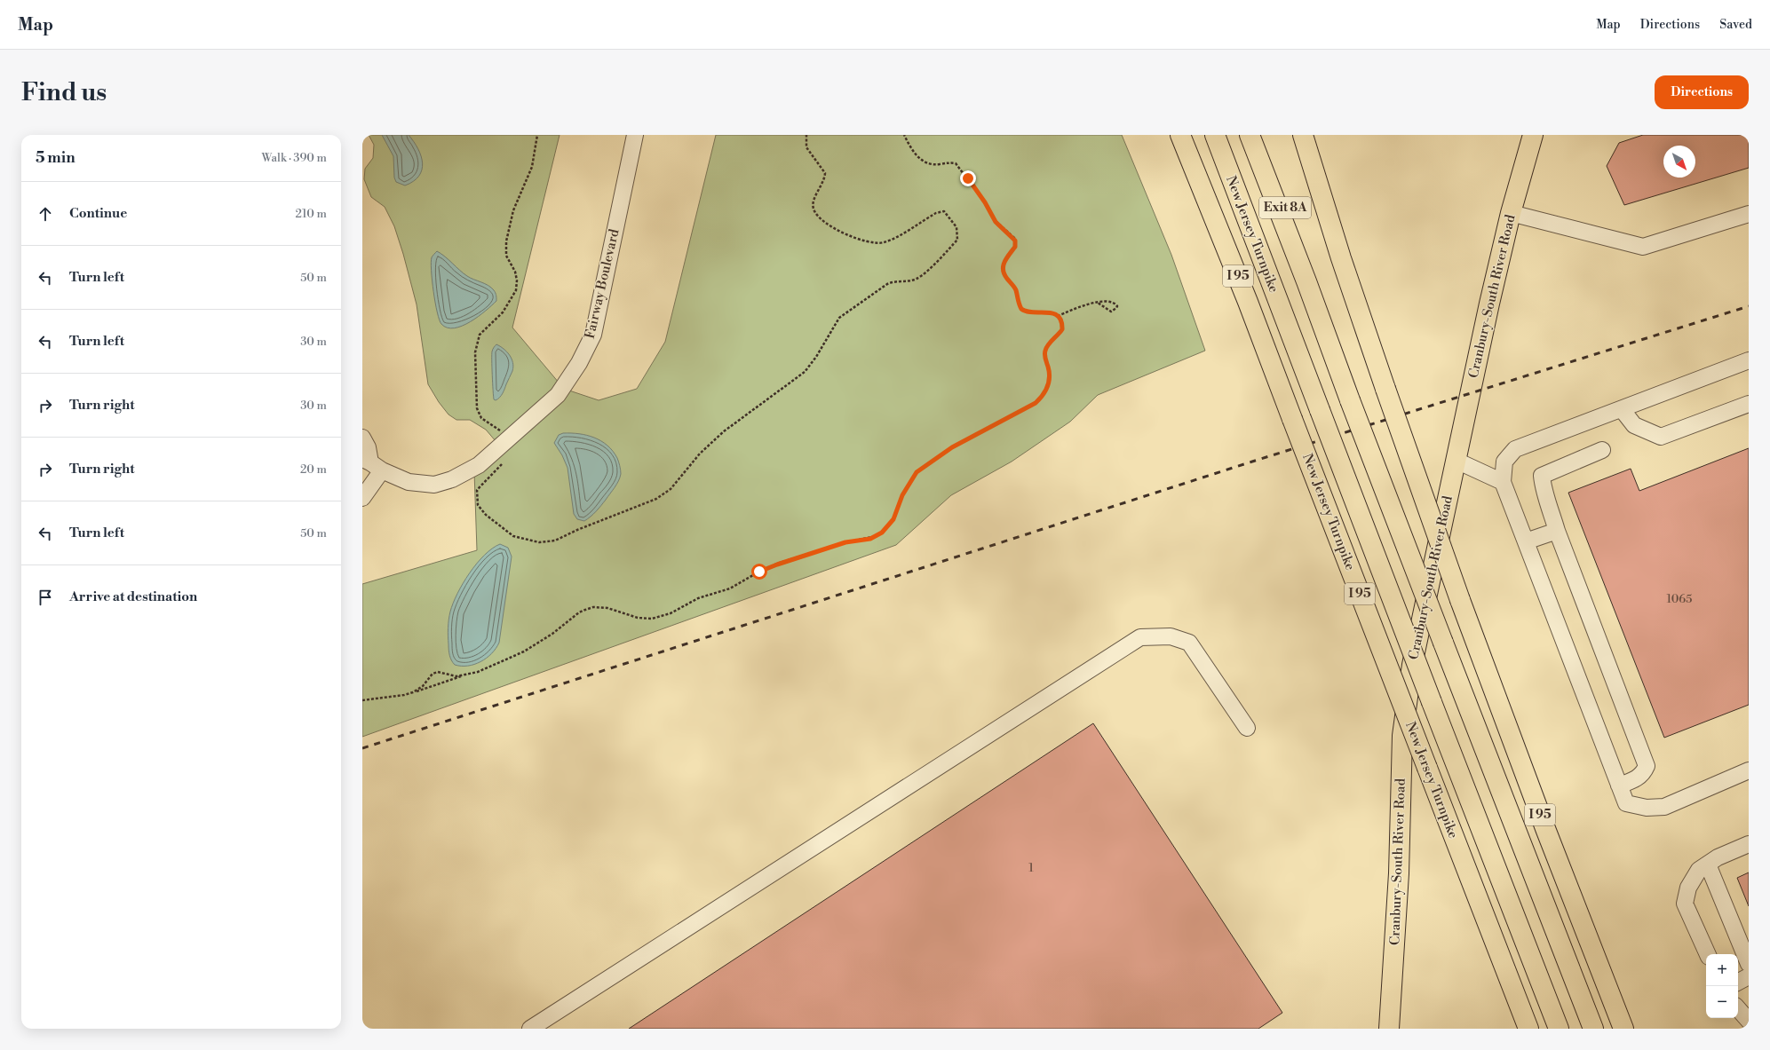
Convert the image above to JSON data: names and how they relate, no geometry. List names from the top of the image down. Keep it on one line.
{"streets":{"main road":["Exit 8A","New Jersey Turnpike","I 95","Cranbury-South River Road"],"street":["Fairway Boulevard"]},"crossings":[["Exit 8A","I 95"]],"house_numbers":["1065","1"],"north":"bottom right","page":{"header":"Map","nav":["Map","Directions","Saved"],"buttons":"Directions","title":"Find us","heading":["5 min","Walk · 390 m"],"list":[["Continue","210 m"],["Turn left","50 m"],["Turn left","30 m"],["Turn right","30 m"],["Turn right","20 m"],["Turn left","50 m"],"Arrive at destination"],"map_buttons":["+","−"]}}
